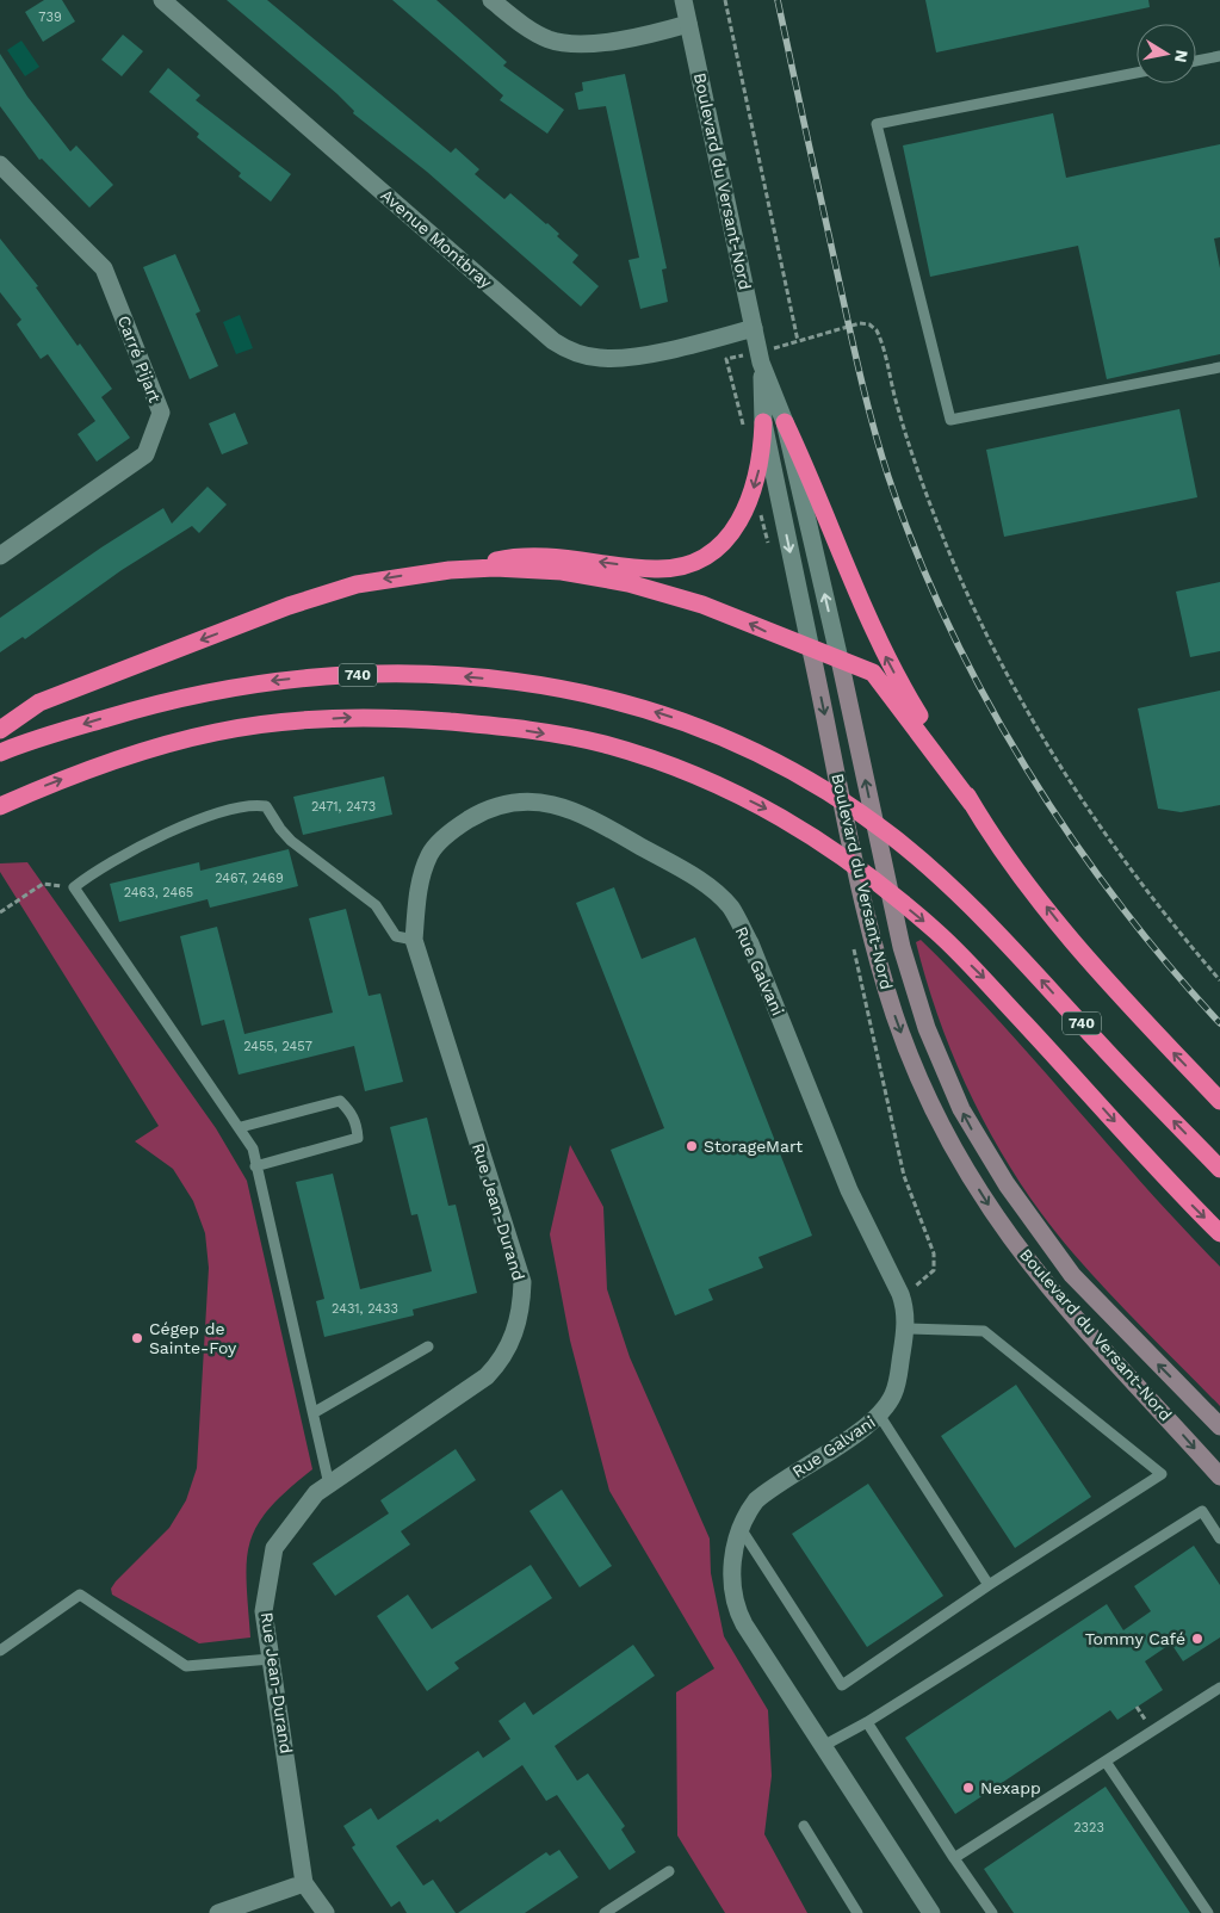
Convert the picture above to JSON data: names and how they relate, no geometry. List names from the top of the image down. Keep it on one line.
{"streets":{"highway":["740"],"main road":["Boulevard du Versant-Nord"],"street":["Avenue Montbray","Carré Pijart","Rue Galvani","Rue Jean-Durand"]},"crossings":[["Boulevard du Versant-Nord","Avenue Montbray"],["Rue Galvani","Rue Jean-Durand"]],"places":["StorageMart","Cégep de Sainte-Foy","Tommy Café","Nexapp"],"house_numbers":["739","2471, 2473","2467, 2469","2463, 2465","2455, 2457","2431, 2433","2323"],"north":"right"}
